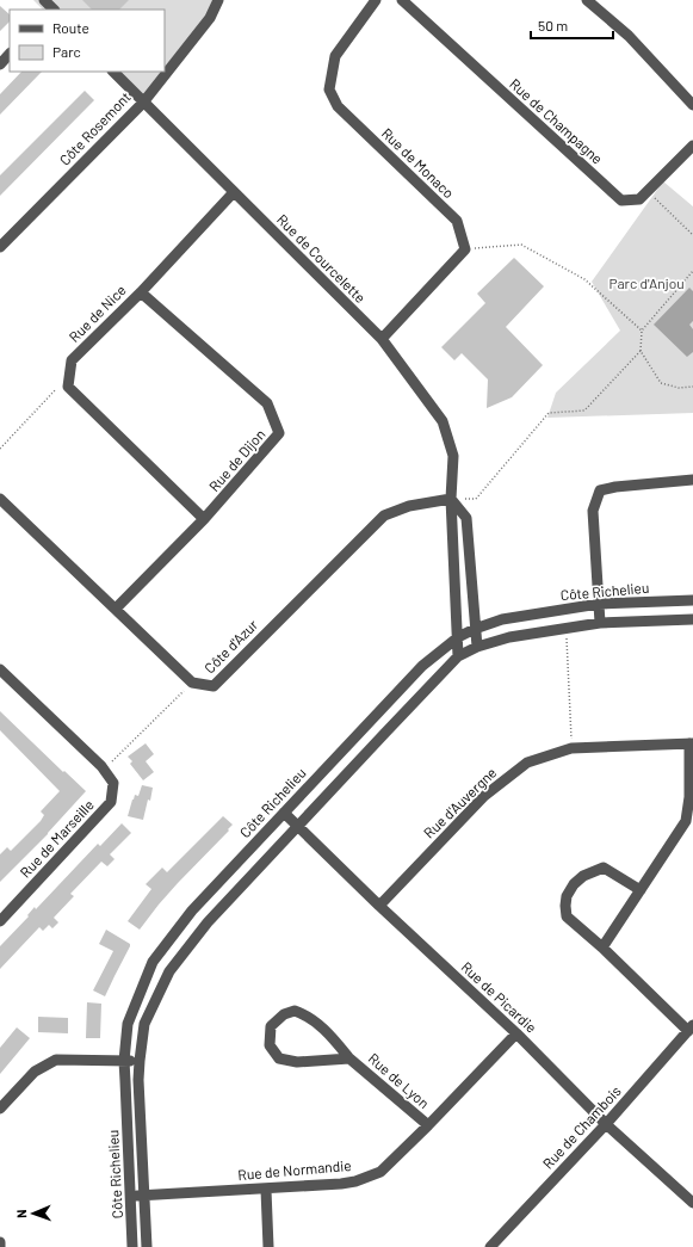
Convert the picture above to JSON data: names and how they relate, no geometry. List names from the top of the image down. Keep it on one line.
{"streets":{"street":["Rue de Champagne","Côte Rosemont","Rue de Monaco","Rue de Courcelette","Rue de Nice","Rue de Dijon","Côte Richelieu","Côte d'Azur","Rue d'Auvergne","Rue de Marseille","Rue de Picardie","Rue de Lyon","Rue de Chambois","Rue de Normandie"]},"crossings":[["Côte Rosemont","Rue de Courcelette"],["Rue de Courcelette","Rue de Nice"],["Rue de Courcelette","Côte Richelieu"],["Rue de Courcelette","Côte d'Azur"],["Rue de Nice","Rue de Dijon"],["Rue de Dijon","Côte d'Azur"],["Côte Richelieu","Rue de Picardie"],["Côte Richelieu","Rue de Normandie"],["Rue d'Auvergne","Rue de Picardie"],["Rue de Picardie","Rue de Chambois"],["Rue de Picardie","Rue de Normandie"],["Rue de Lyon","Rue de Normandie"]],"parks":["Parc d'Anjou"],"legend":["Route","Parc"],"scale_bar":"50 m","north":"left"}
